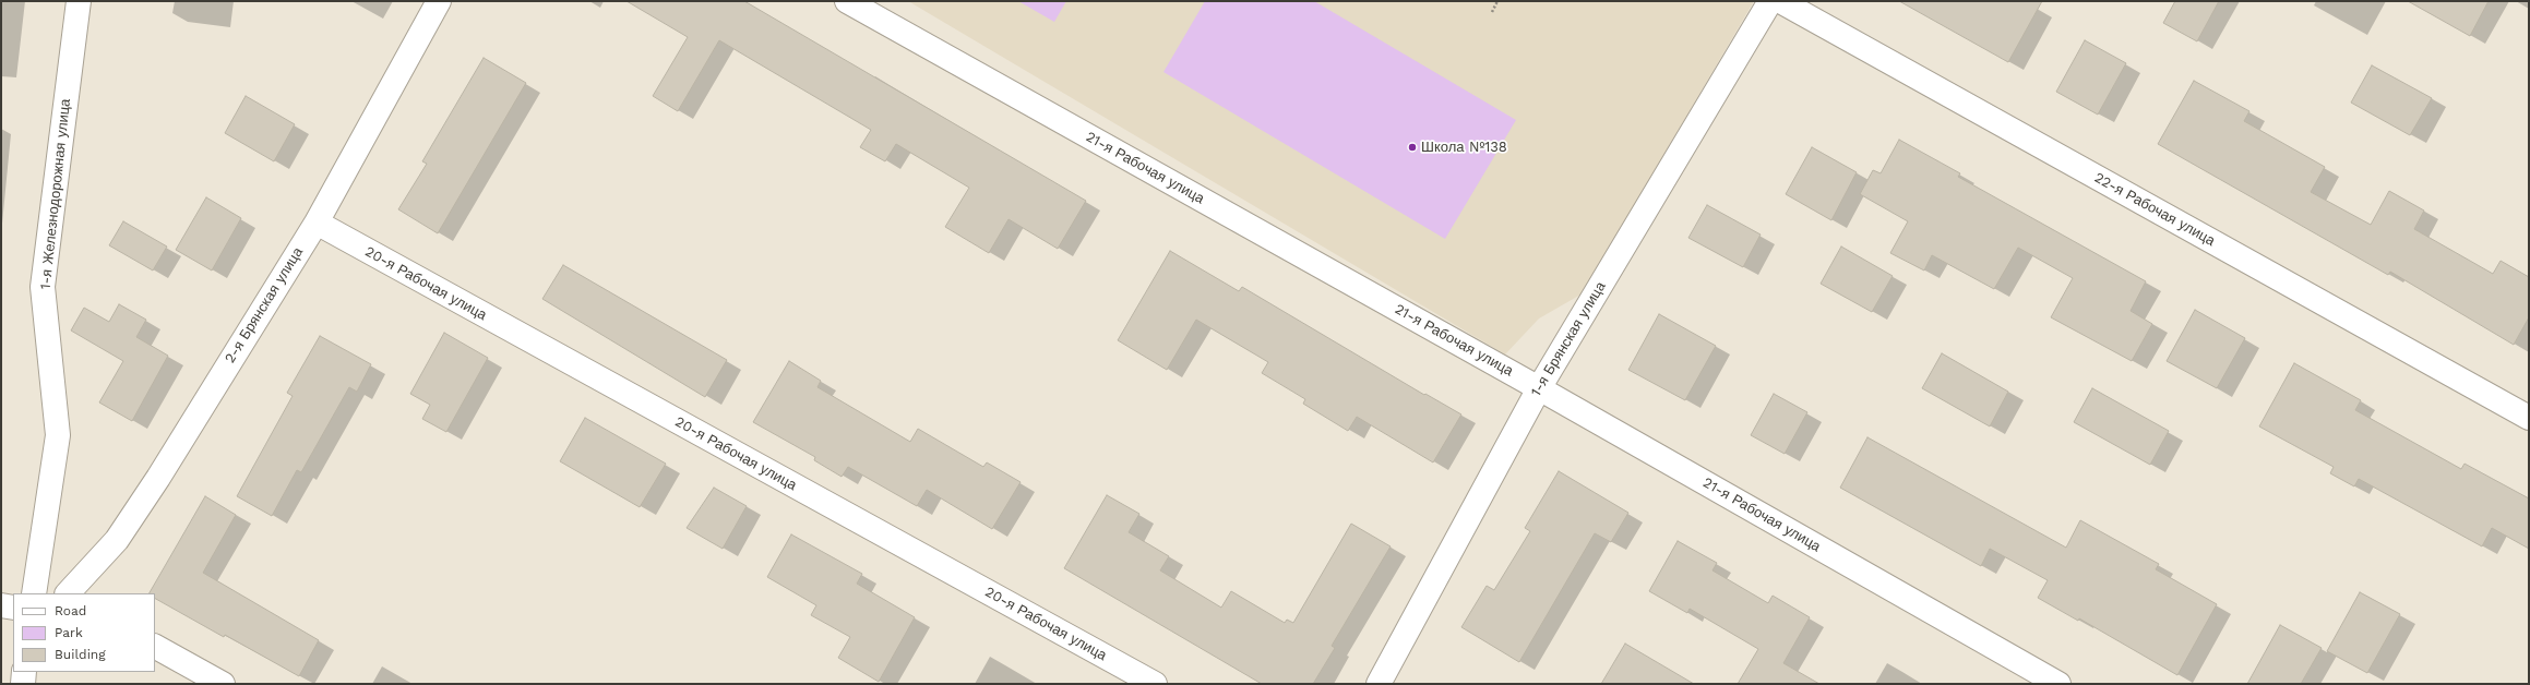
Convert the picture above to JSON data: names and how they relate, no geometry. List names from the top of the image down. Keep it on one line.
{"streets":{"street":["21-я Рабочая улица","1-я Железнодорожная улица","22-я Рабочая улица","20-я Рабочая улица","2-я Брянская улица","1-я Брянская улица"]},"crossings":[["21-я Рабочая улица","1-я Брянская улица"],["20-я Рабочая улица","2-я Брянская улица"]],"places":["Школа №138"],"legend":["Road","Park","Building"]}
